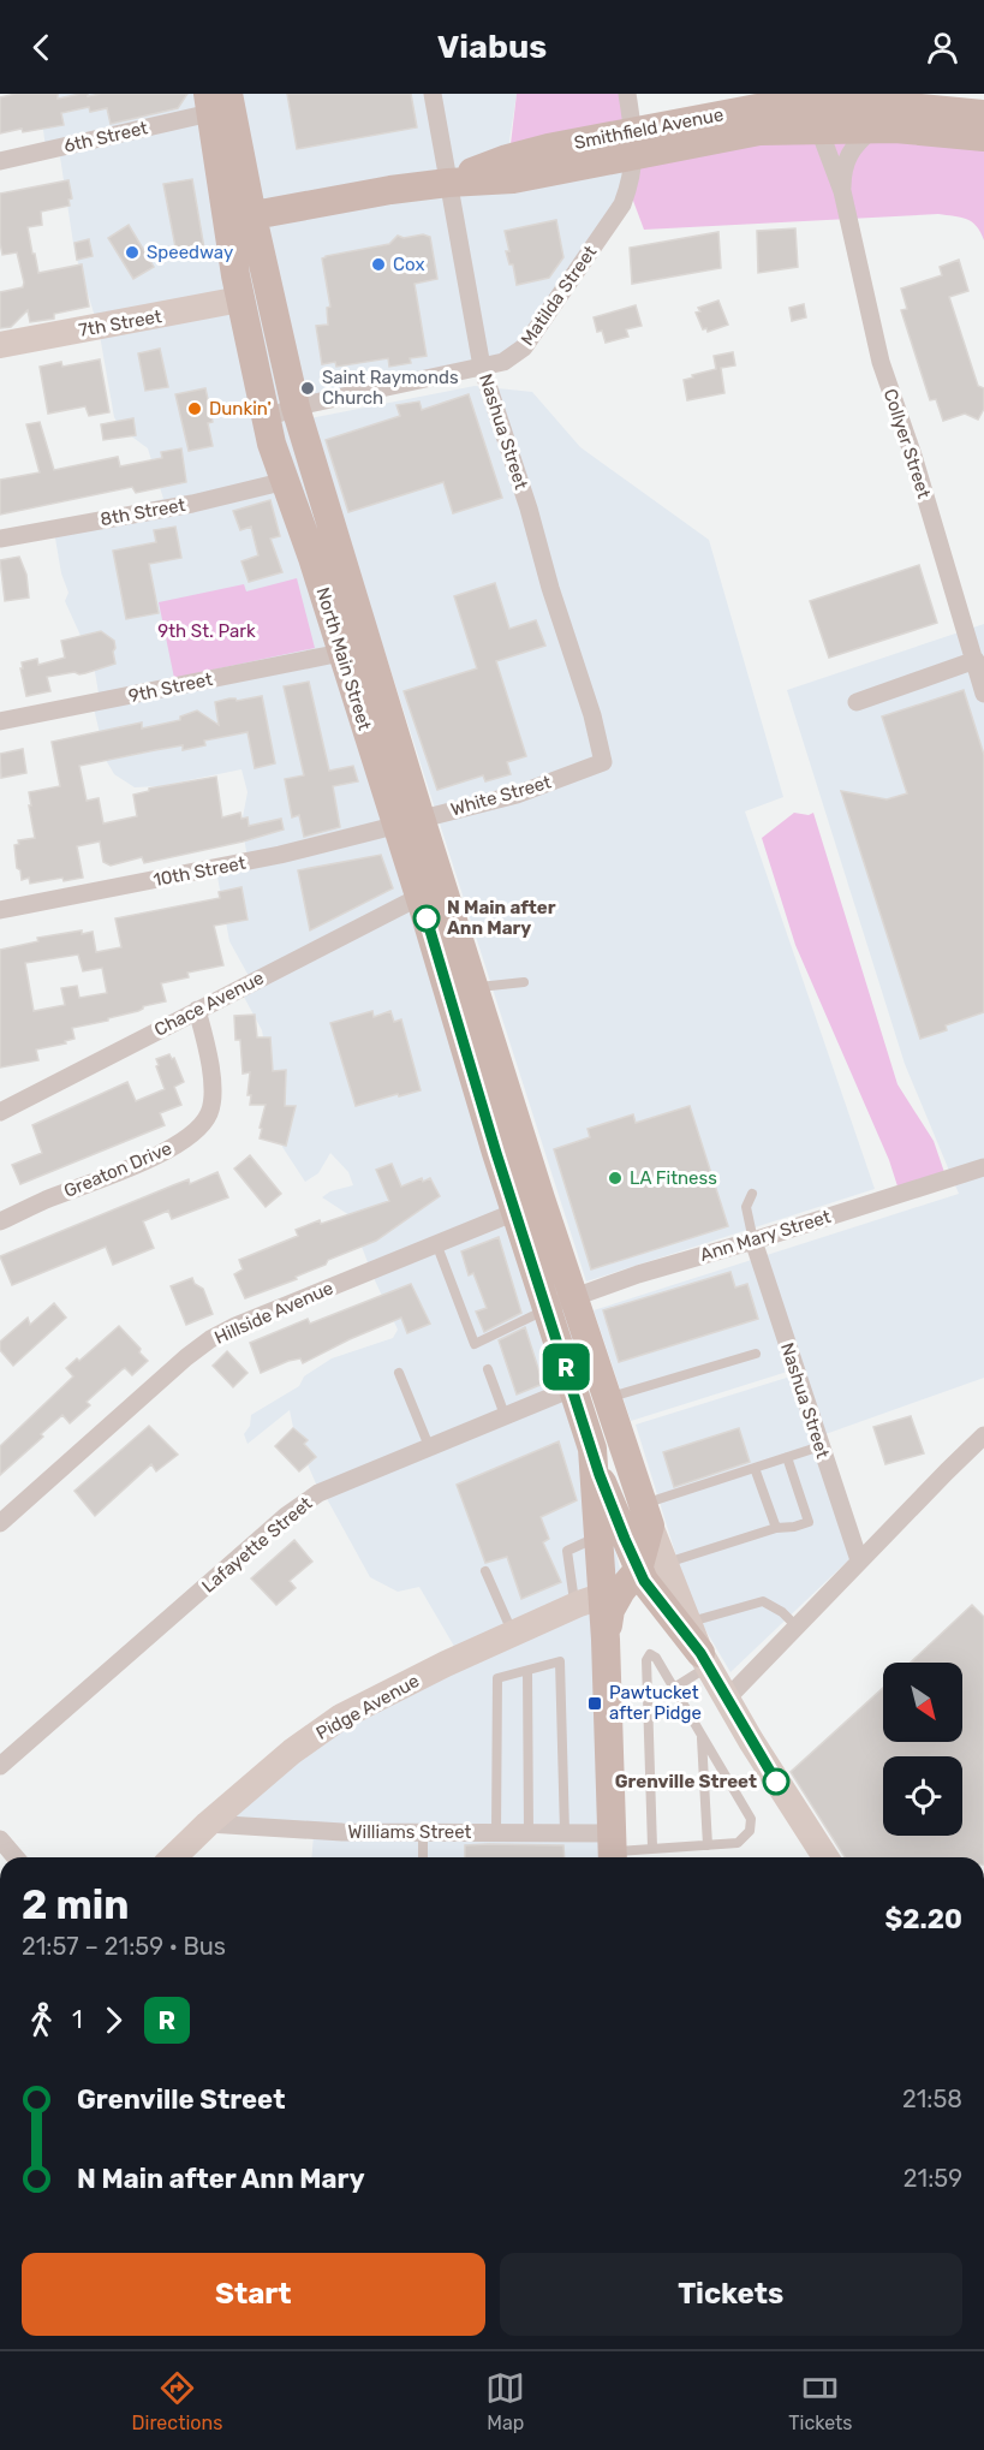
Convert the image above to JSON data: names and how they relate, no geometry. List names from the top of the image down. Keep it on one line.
{"streets":{"main road":["Smithfield Avenue","North Main Street"],"street":["6th Street","Matilda Street","7th Street","Nashua Street","Collyer Street","8th Street","9th Street","White Street","10th Street","Chace Avenue","Greaton Drive","Ann Mary Street","Hillside Avenue","Lafayette Street","Pidge Avenue","Williams Street"]},"crossings":[["Smithfield Avenue","Nashua Street"],["Smithfield Avenue","Collyer Street"],["Smithfield Avenue","North Main Street"],["6th Street","North Main Street"],["Matilda Street","Nashua Street"],["Matilda Street","North Main Street"],["7th Street","North Main Street"],["Nashua Street","White Street"],["Nashua Street","Ann Mary Street"],["8th Street","North Main Street"],["North Main Street","9th Street"],["North Main Street","White Street"],["North Main Street","10th Street"],["North Main Street","Chace Avenue"],["North Main Street","Hillside Avenue"],["White Street","10th Street"],["Chace Avenue","Greaton Drive"],["Pidge Avenue","Williams Street"]],"parks":["9th St. Park"],"places":{"other":["Speedway","Cox","Saint Raymonds Church","Dunkin'","N Main after Ann Mary","LA Fitness","Grenville Street"],"transit":["Pawtucket after Pidge"]},"lines":["bus line R"],"north":"bottom right","page":{"header":"Viabus","on_map":"R","heading":["2 min","21:57 – 21:59 · Bus","$2.20"],"legs":["1","R"],"list":[{"name":"Grenville Street","value":"21:58"},{"name":"N Main after Ann Mary","value":"21:59"}],"buttons":["Start","Tickets"],"tabs":["Directions","Map","Tickets"]}}
